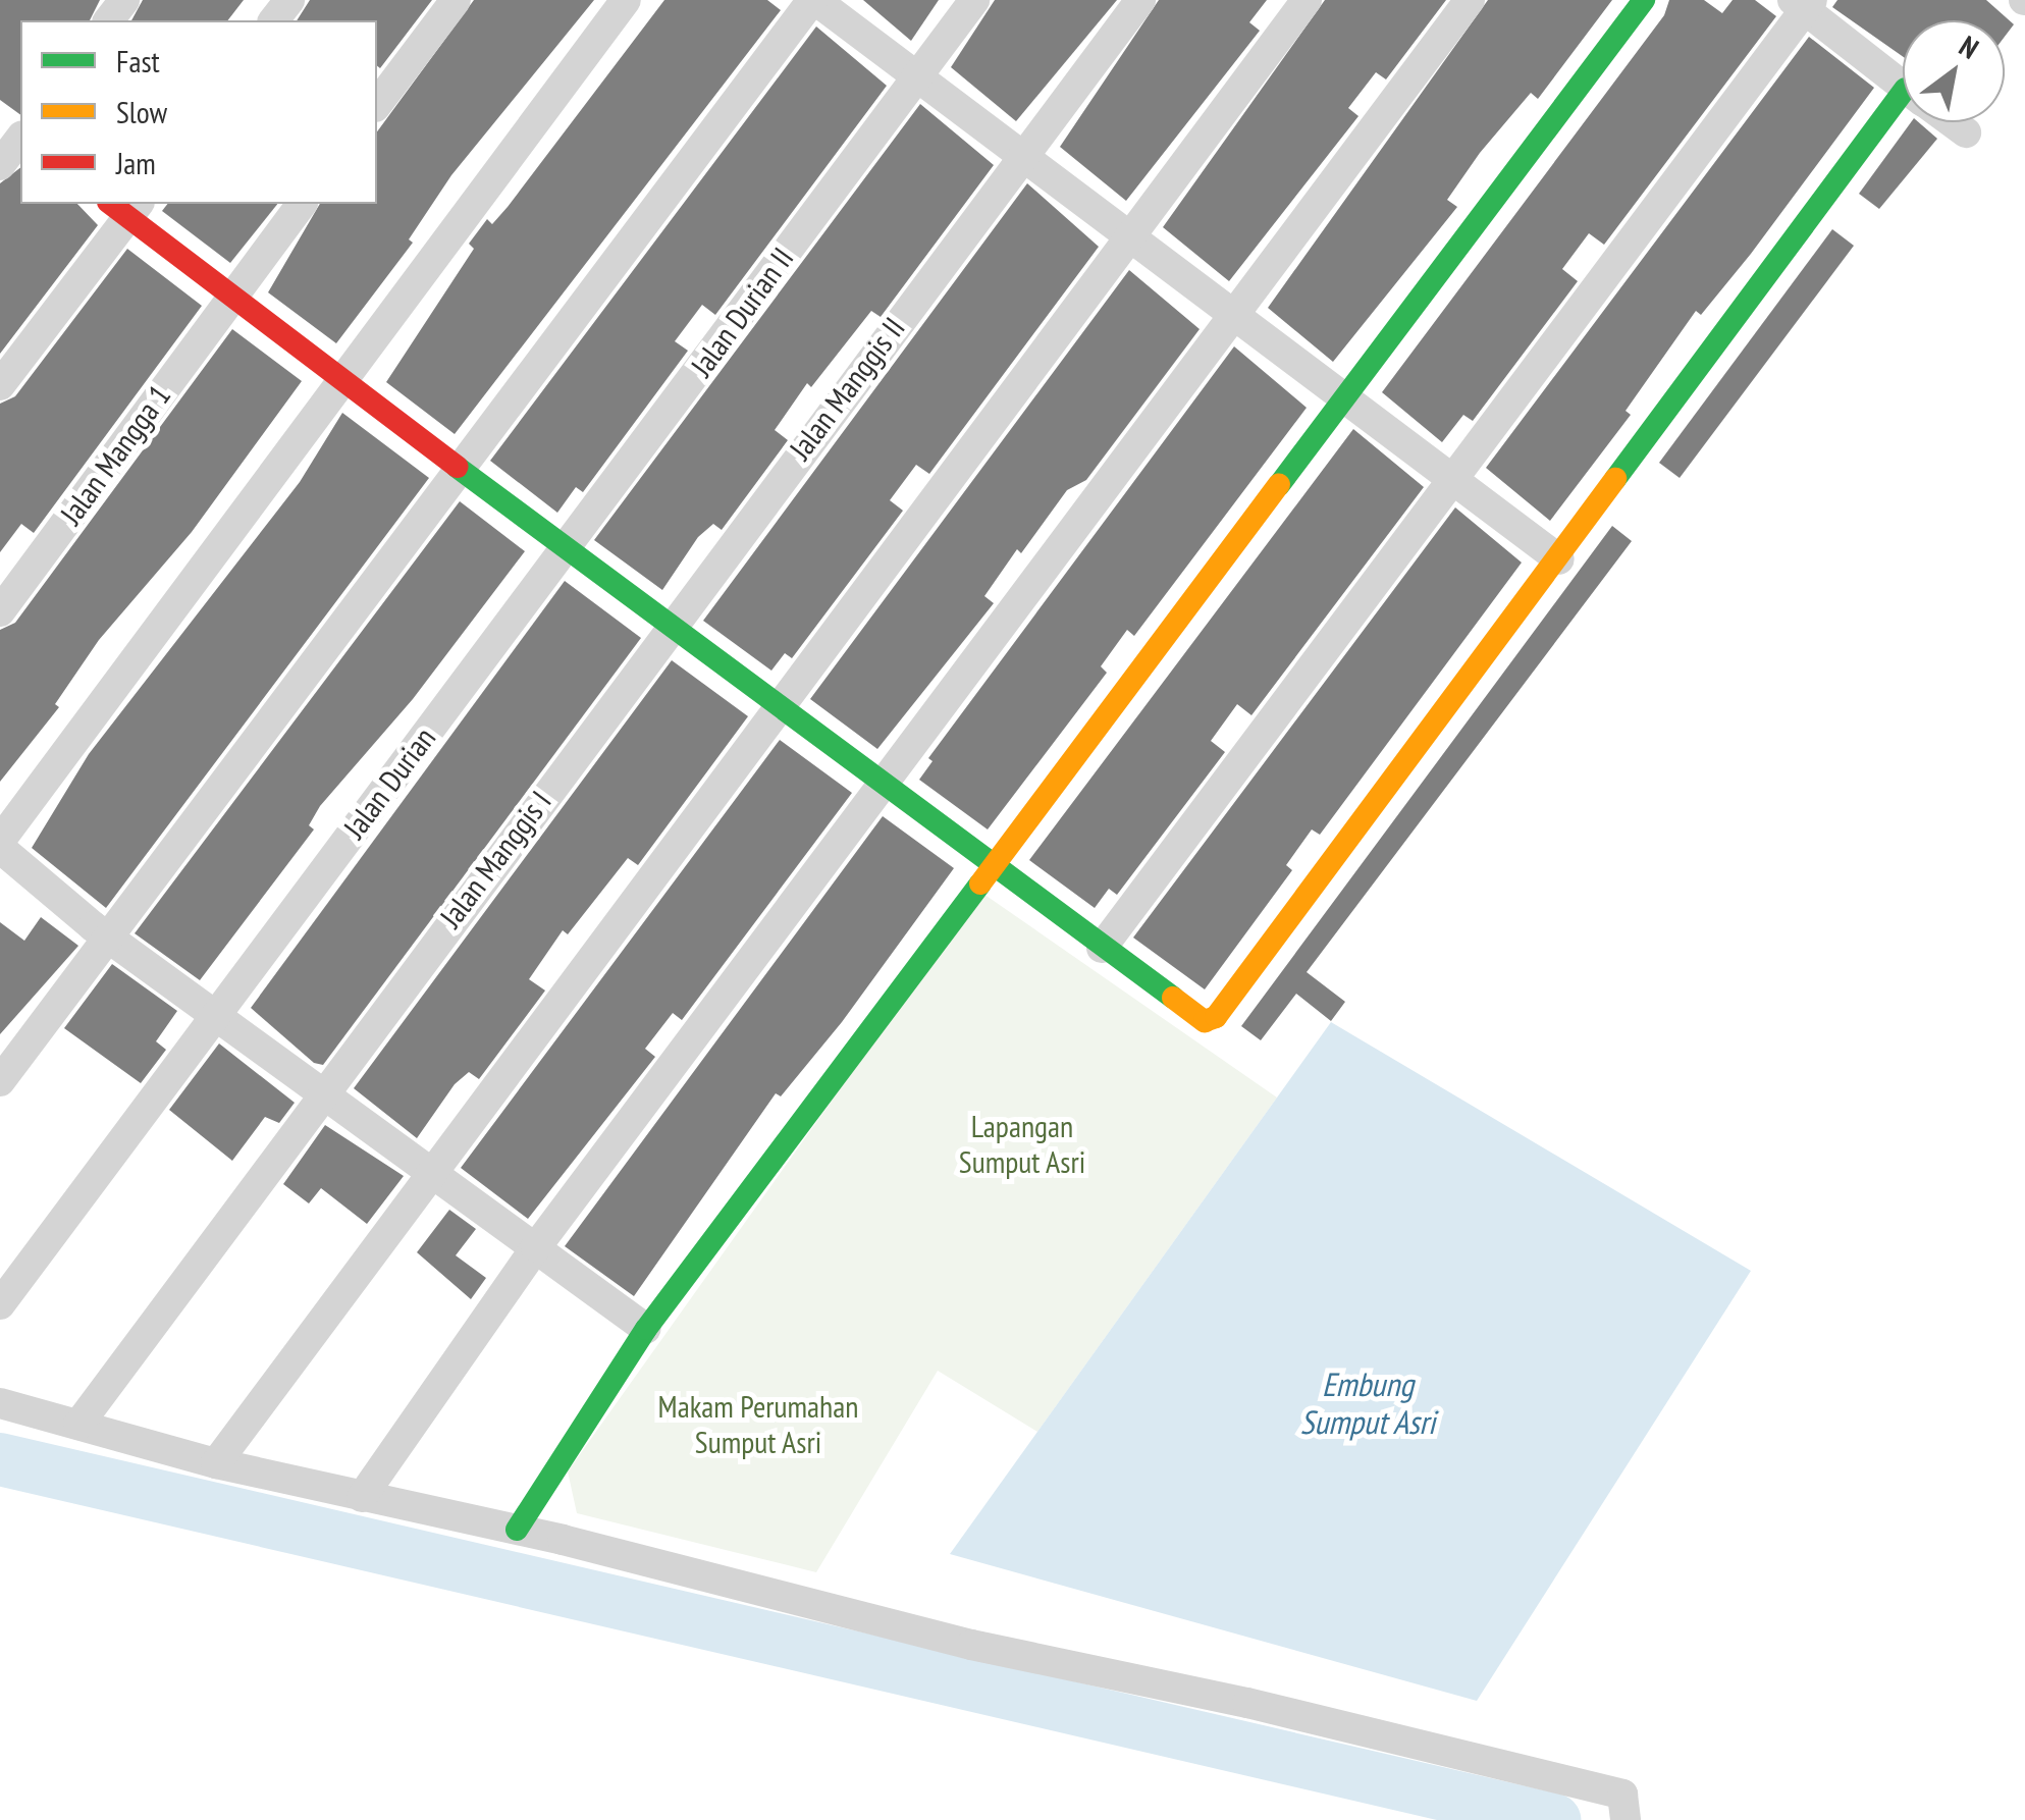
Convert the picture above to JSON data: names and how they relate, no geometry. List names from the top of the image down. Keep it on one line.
{"streets":{"street":["Jalan Durian II","Jalan Manggis II","Jalan Mangga 1","Jalan Durian","Jalan Manggis I"]},"crossings":[["Jalan Durian II","Jalan Durian"],["Jalan Manggis II","Jalan Manggis I"]],"water":["Embung Sumput Asri"],"parks":["Lapangan Sumput Asri","Makam Perumahan Sumput Asri"],"legend":["Fast","Slow","Jam"],"north":"top right"}
